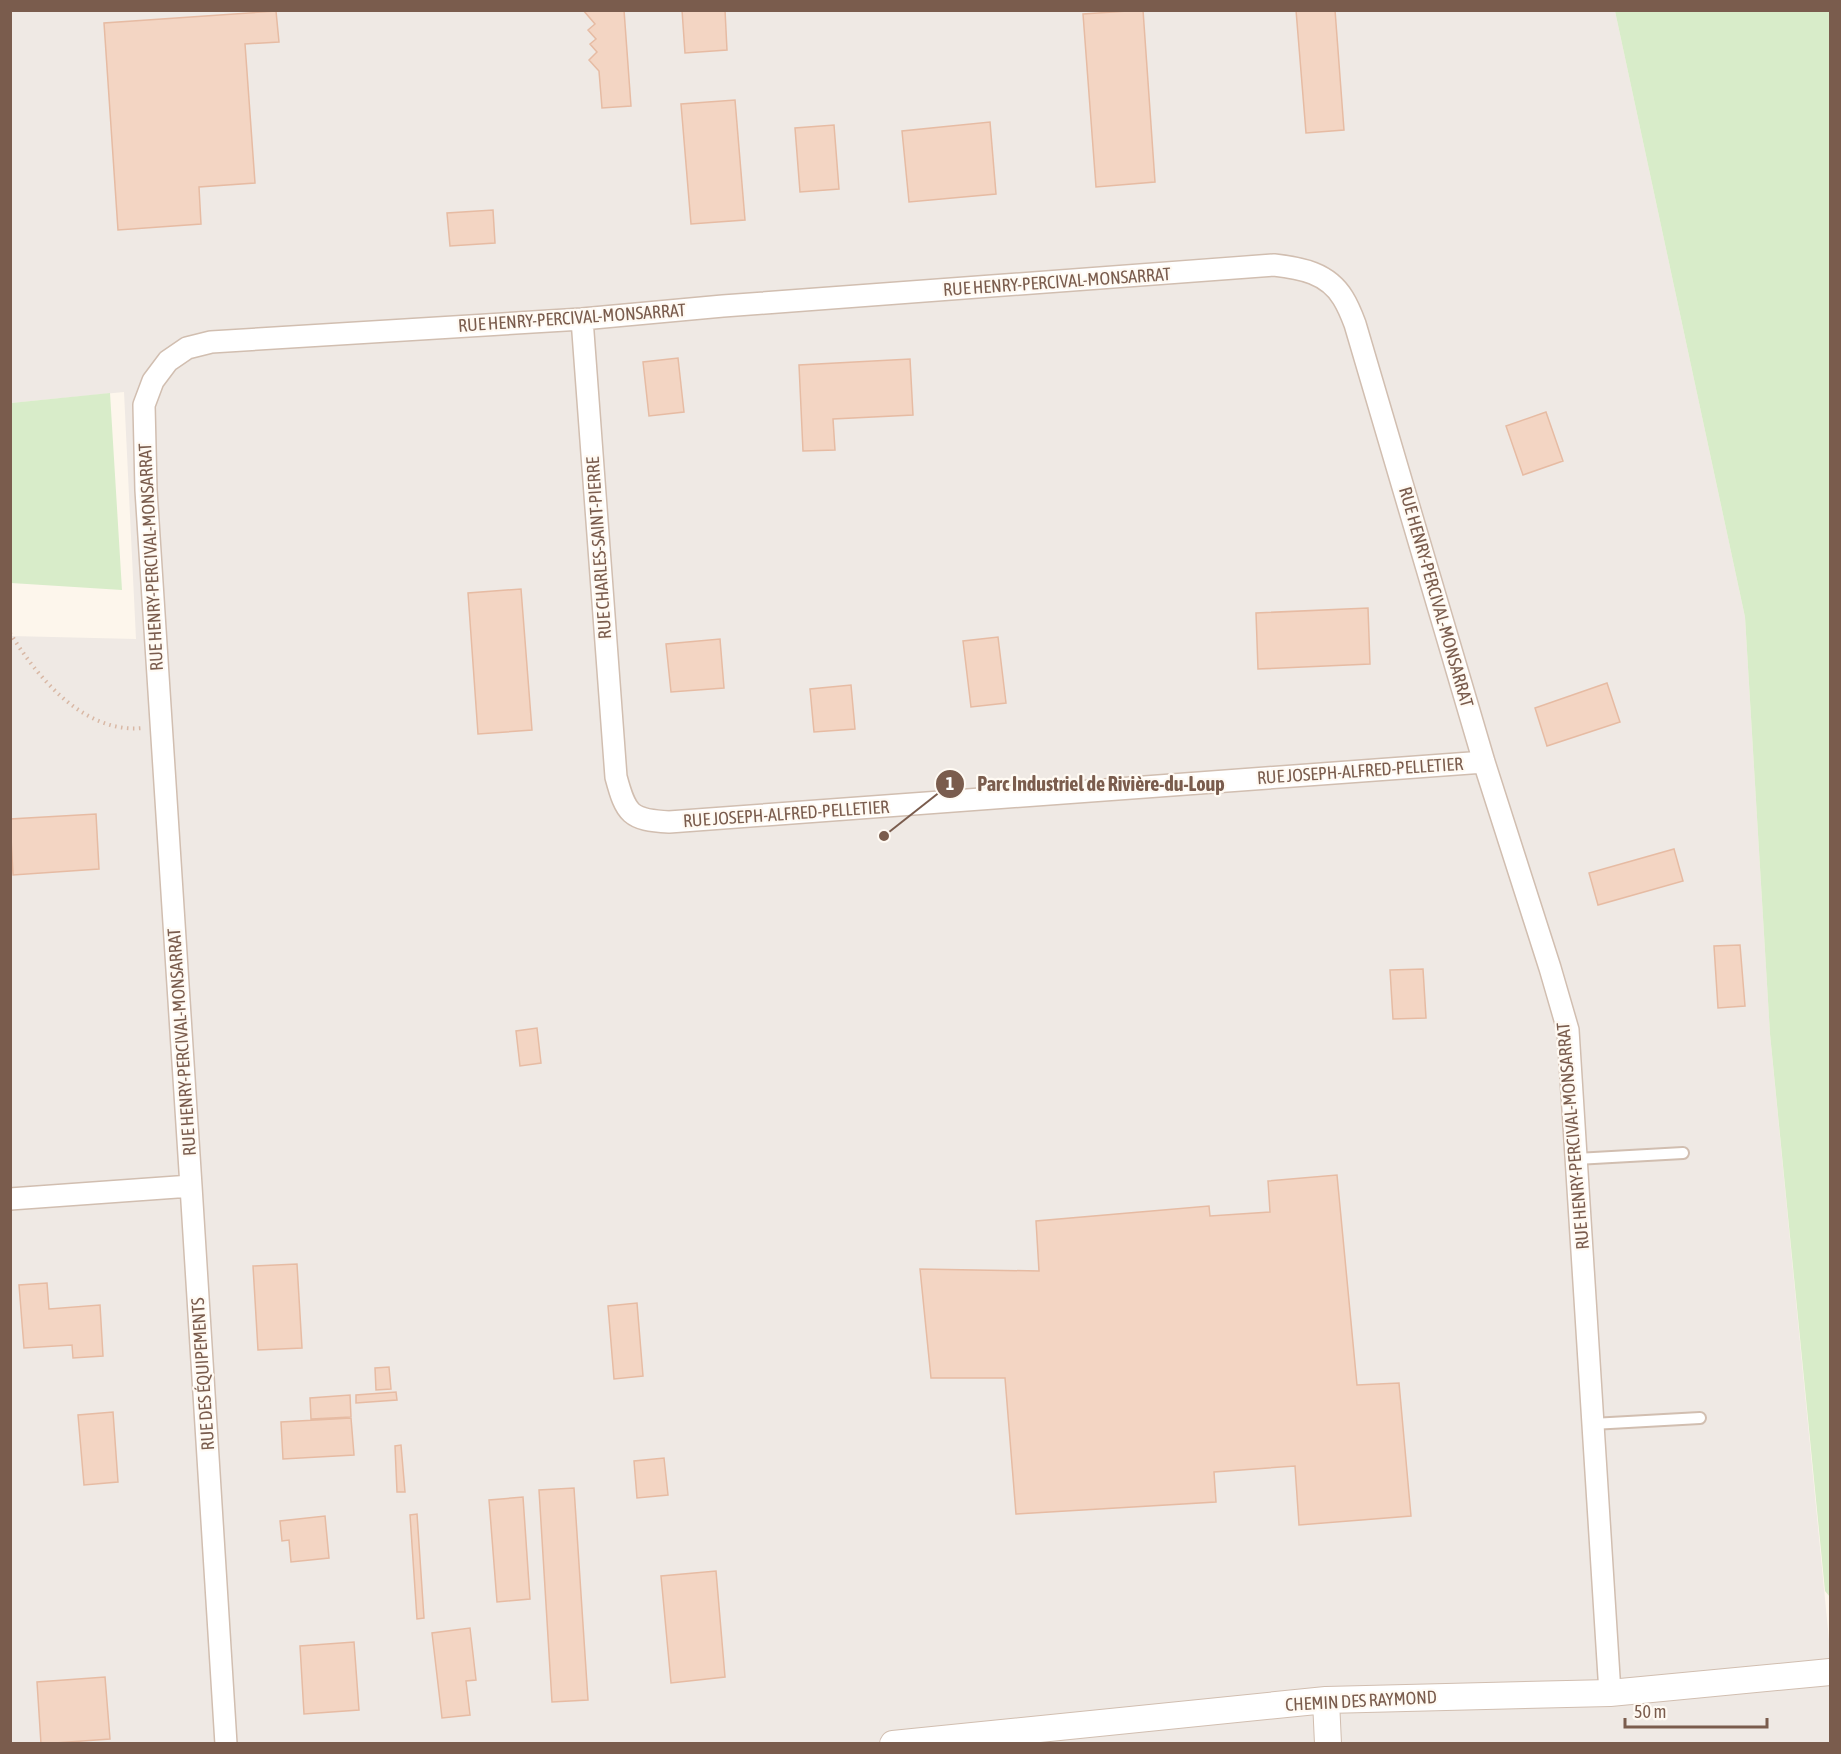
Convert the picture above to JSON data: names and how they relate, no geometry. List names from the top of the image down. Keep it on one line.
{"streets":{"street":["RUE HENRY-PERCIVAL-MONSARRAT","RUE CHARLES-SAINT-PIERRE","RUE JOSEPH-ALFRED-PELLETIER","RUE DES ÉQUIPEMENTS","CHEMIN DES RAYMOND"]},"crossings":[["RUE HENRY-PERCIVAL-MONSARRAT","RUE CHARLES-SAINT-PIERRE"],["RUE HENRY-PERCIVAL-MONSARRAT","RUE JOSEPH-ALFRED-PELLETIER"],["RUE HENRY-PERCIVAL-MONSARRAT","RUE DES ÉQUIPEMENTS"],["RUE HENRY-PERCIVAL-MONSARRAT","CHEMIN DES RAYMOND"],["RUE CHARLES-SAINT-PIERRE","RUE JOSEPH-ALFRED-PELLETIER"]],"places":["Parc Industriel de Rivière-du-Loup"],"scale_bar":"50 m"}
